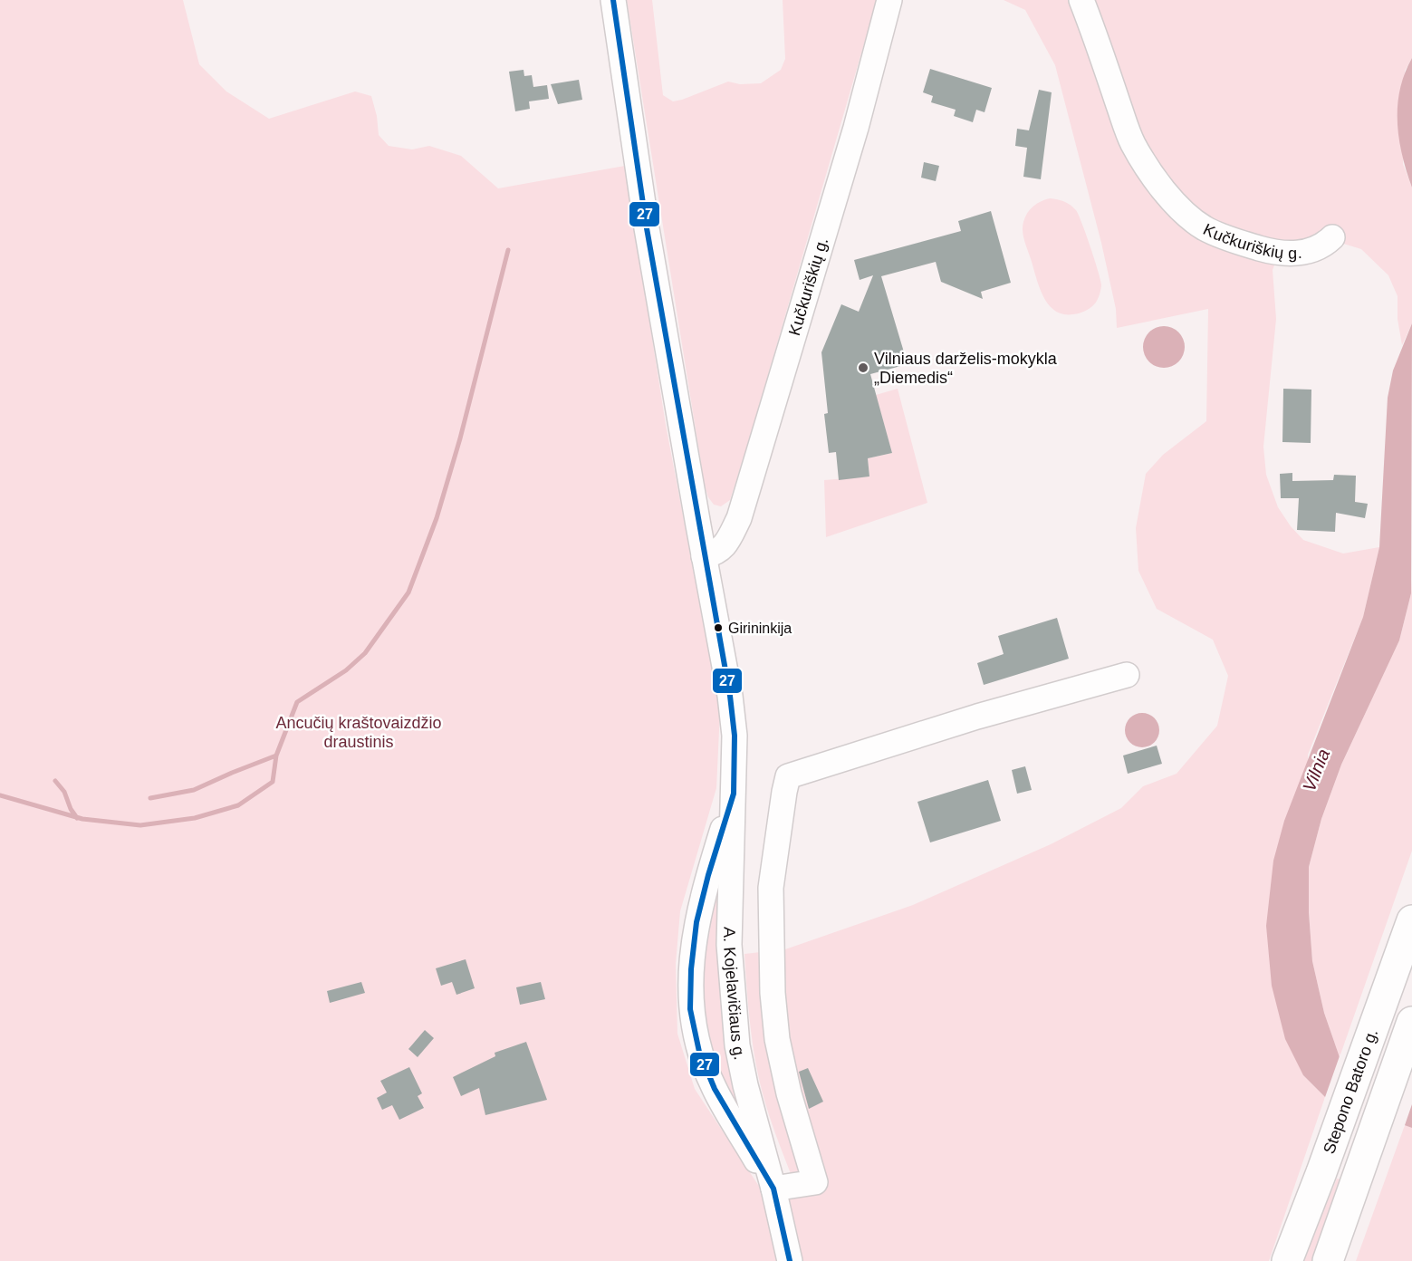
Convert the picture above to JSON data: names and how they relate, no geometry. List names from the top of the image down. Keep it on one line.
{"streets":{"main road":["Stepono Batoro g."],"street":["Kučkuriškių g.","A. Kojelavičiaus g."]},"crossings":[["Kučkuriškių g.","A. Kojelavičiaus g."]],"water":["Vilnia"],"parks":["Ancučių kraštovaizdžio draustinis"],"places":["Vilniaus darželis-mokykla „Diemedis“","Girininkija"],"lines":["transit line 27"]}
